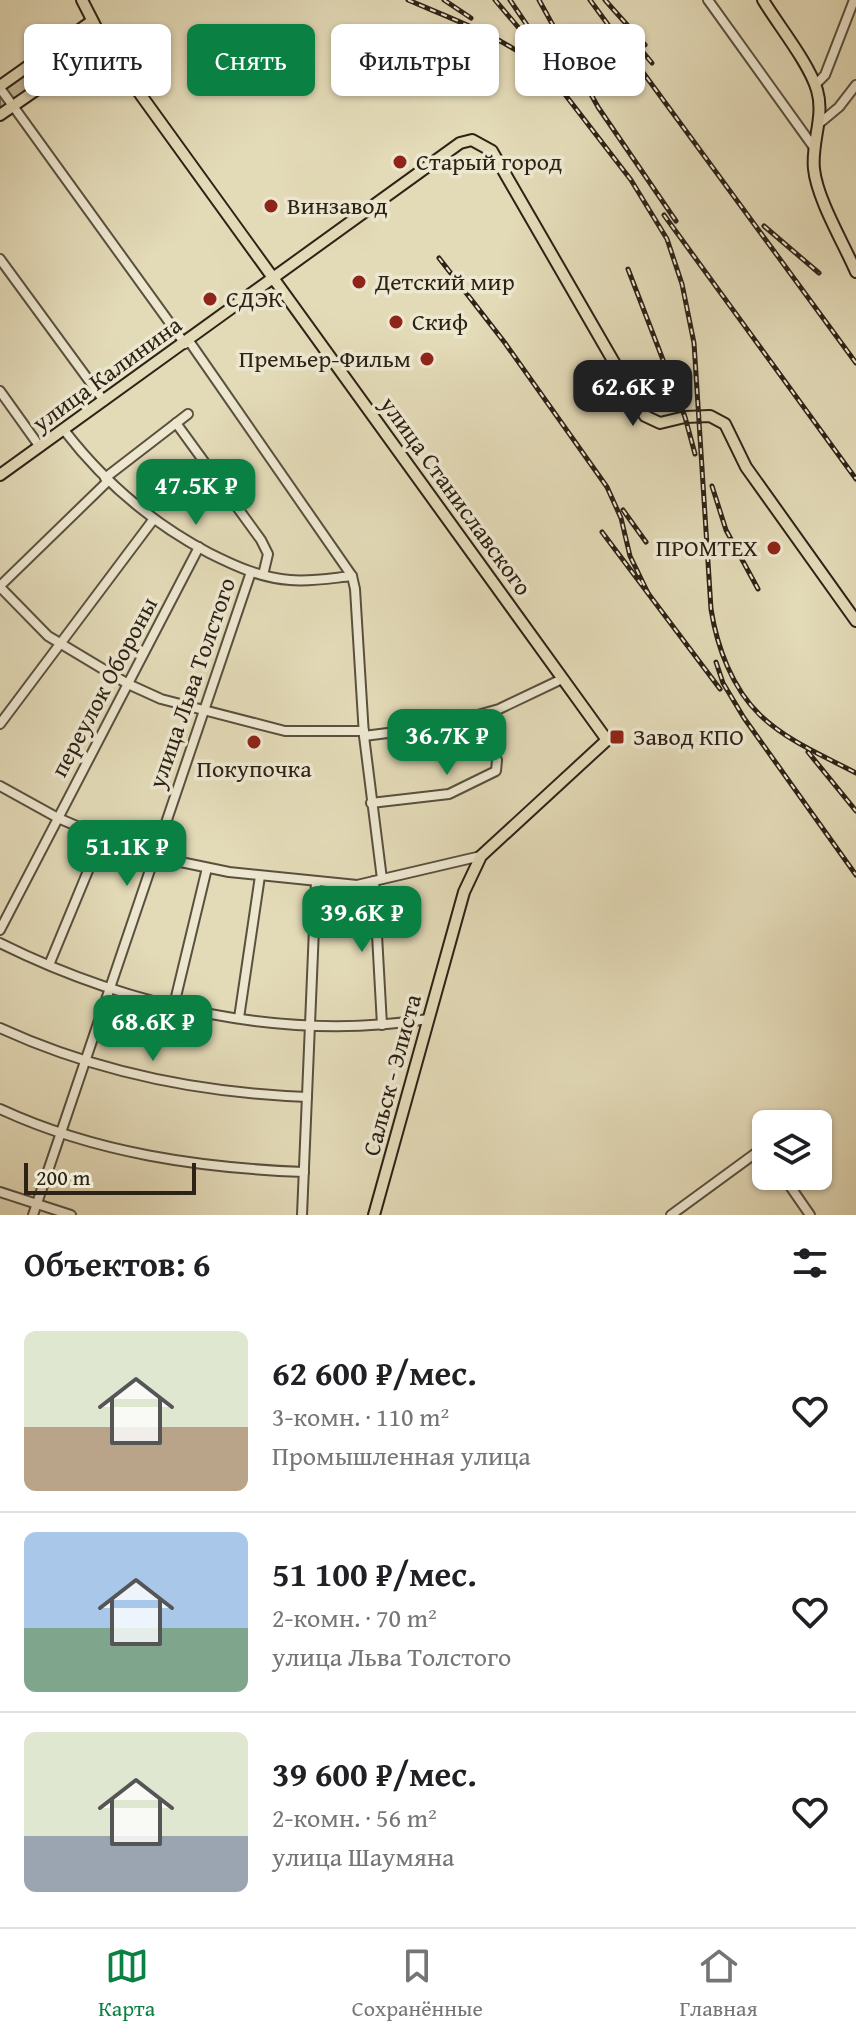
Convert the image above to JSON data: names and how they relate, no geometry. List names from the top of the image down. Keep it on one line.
{"streets":{"main road":["улица Калинина","улица Станиславского","Сальск - Элиста"],"street":["улица Льва Толстого","переулок Обороны"]},"crossings":[["улица Калинина","улица Станиславского"],["улица Станиславского","Сальск - Элиста"]],"places":{"other":["Старый город","Винзавод","Детский мир","СДЭК","Скиф","Премьер-Фильм","ПРОМТЕХ","Покупочка"],"transit":["Завод КПО"]},"scale_bar":"200 m","page":{"chip":["Купить","Снять","Фильтры","Новое"],"price":["62.6K ₽","47.5K ₽","36.7K ₽","51.1K ₽","39.6K ₽","68.6K ₽"],"scale":"200 m","heading":"Объектов: 6","list":[{"name":"62 600 ₽/мес.","note":"3-комн. · 110 m² · Промышленная улица"},{"name":"51 100 ₽/мес.","note":"2-комн. · 70 m² · улица Льва Толстого"},{"name":"39 600 ₽/мес.","note":"2-комн. · 56 m² · улица Шаумяна"}],"tabs":["Карта","Сохранённые","Главная"]}}
